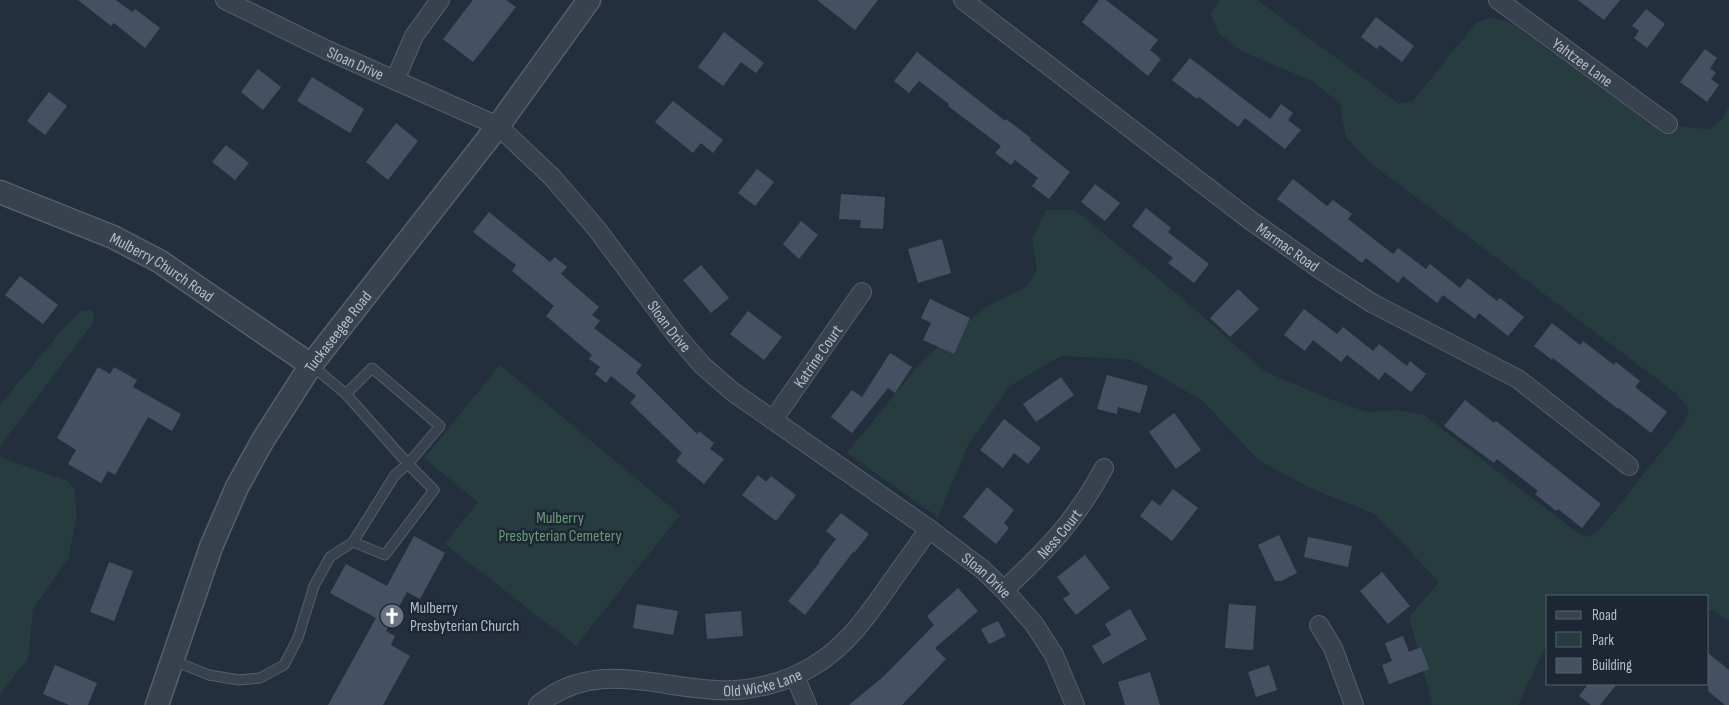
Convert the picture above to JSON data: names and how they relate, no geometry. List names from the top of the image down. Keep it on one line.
{"streets":{"street":["Sloan Drive","Yahtzee Lane","Marmac Road","Mulberry Church Road","Tuckaseegee Road","Katrine Court","Ness Court","Old Wicke Lane"]},"crossings":[["Sloan Drive","Tuckaseegee Road"],["Sloan Drive","Katrine Court"],["Sloan Drive","Ness Court"],["Sloan Drive","Old Wicke Lane"],["Mulberry Church Road","Tuckaseegee Road"]],"parks":["Mulberry Presbyterian Cemetery"],"places":{"church":["Mulberry Presbyterian Church"]},"legend":["Road","Park","Building"]}
